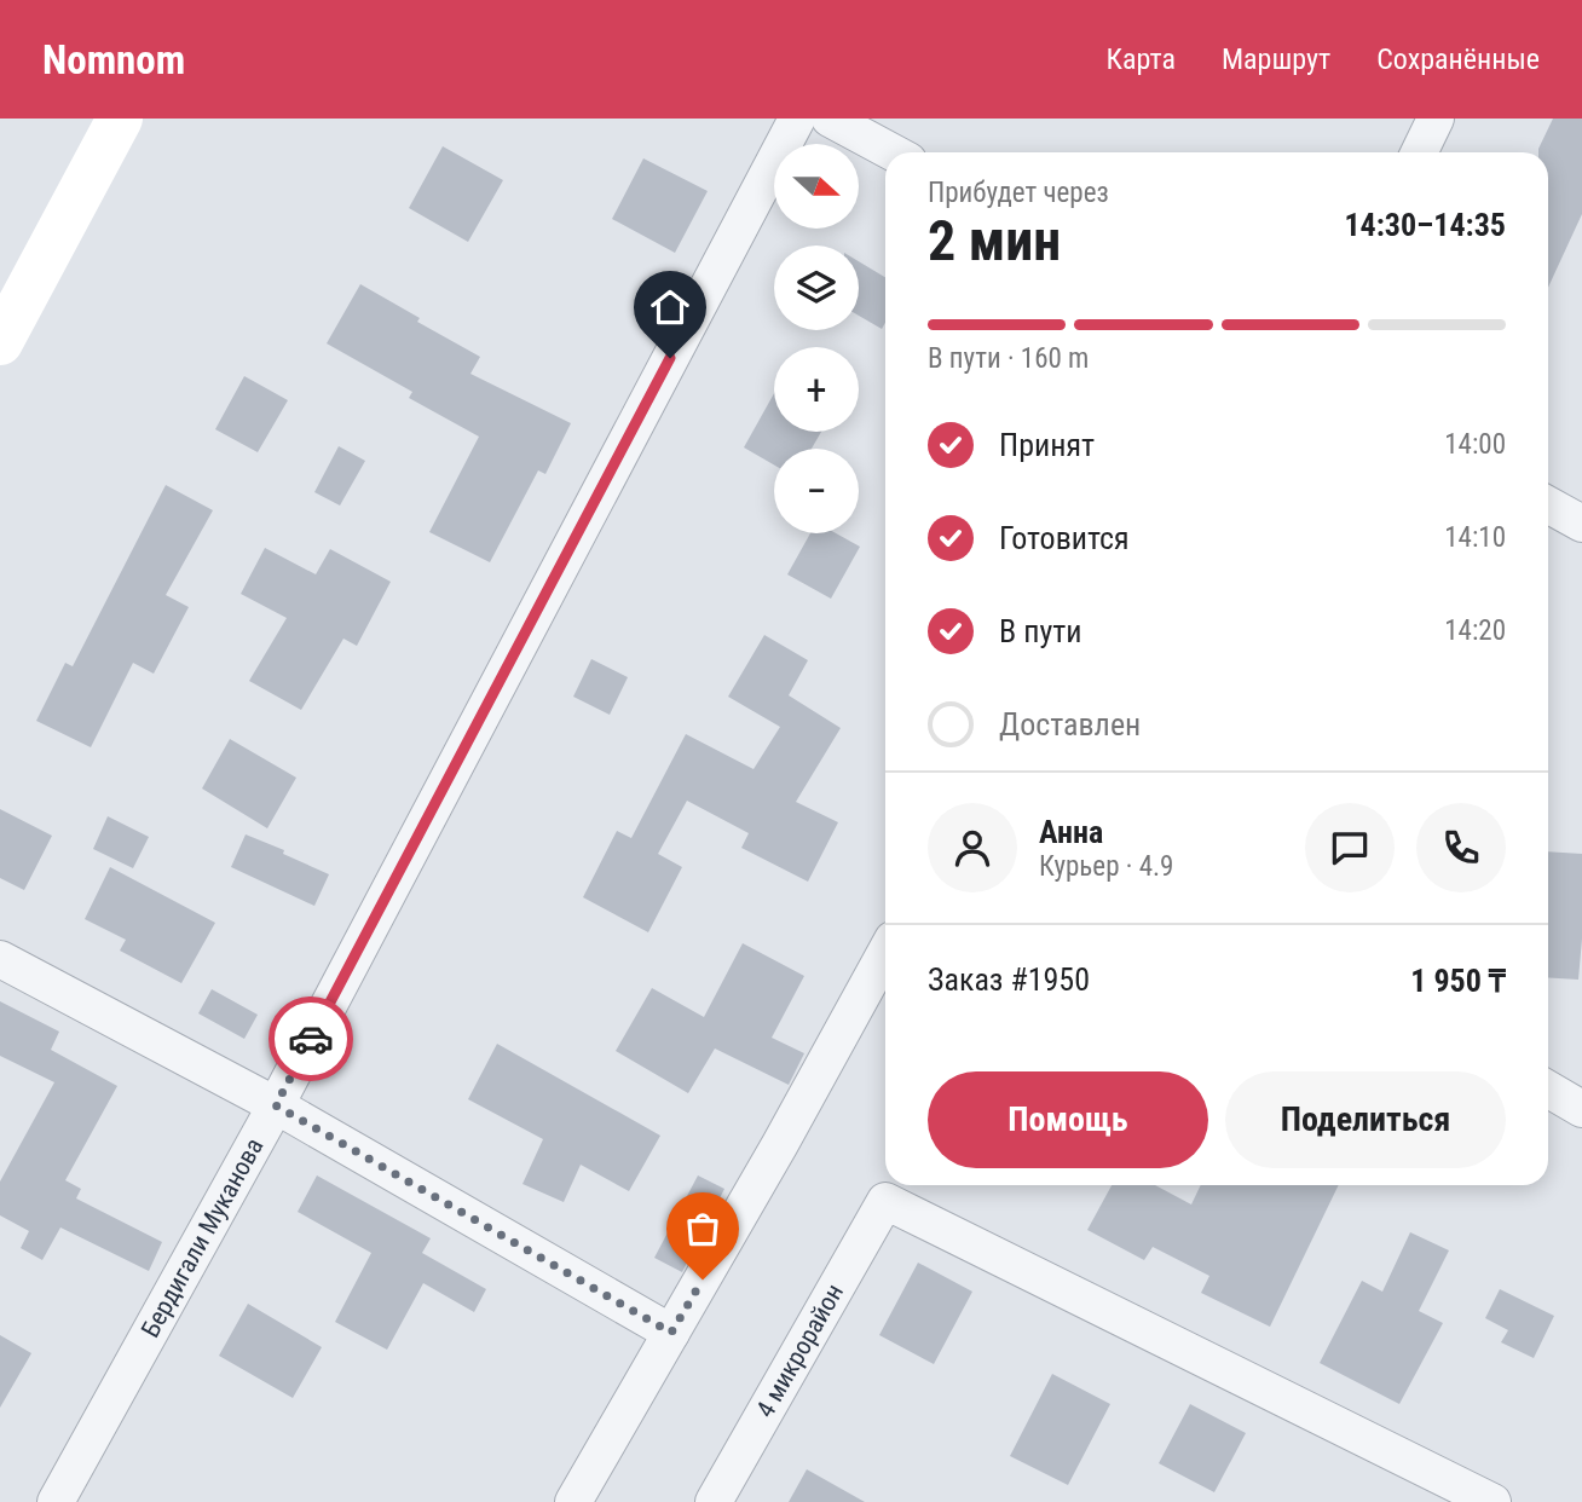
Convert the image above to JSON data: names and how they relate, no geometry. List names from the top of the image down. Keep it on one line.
{"streets":{"street":["Бердигали Муканова","4 микрорайон"]},"north":"right","page":{"header":"Nomnom","nav":["Карта","Маршрут","Сохранённые"],"map_buttons":["+","−"],"heading":["2 мин","Прибудет через","14:30–14:35"],"panel":["Анна","Курьер · 4.9","Заказ #1950","1 950 ₸"],"bar":"В пути · 160 m","list":[["Принят","14:00"],["Готовится","14:10"],["В пути","14:20"],"Доставлен"],"buttons":["Помощь","Поделиться"]}}
